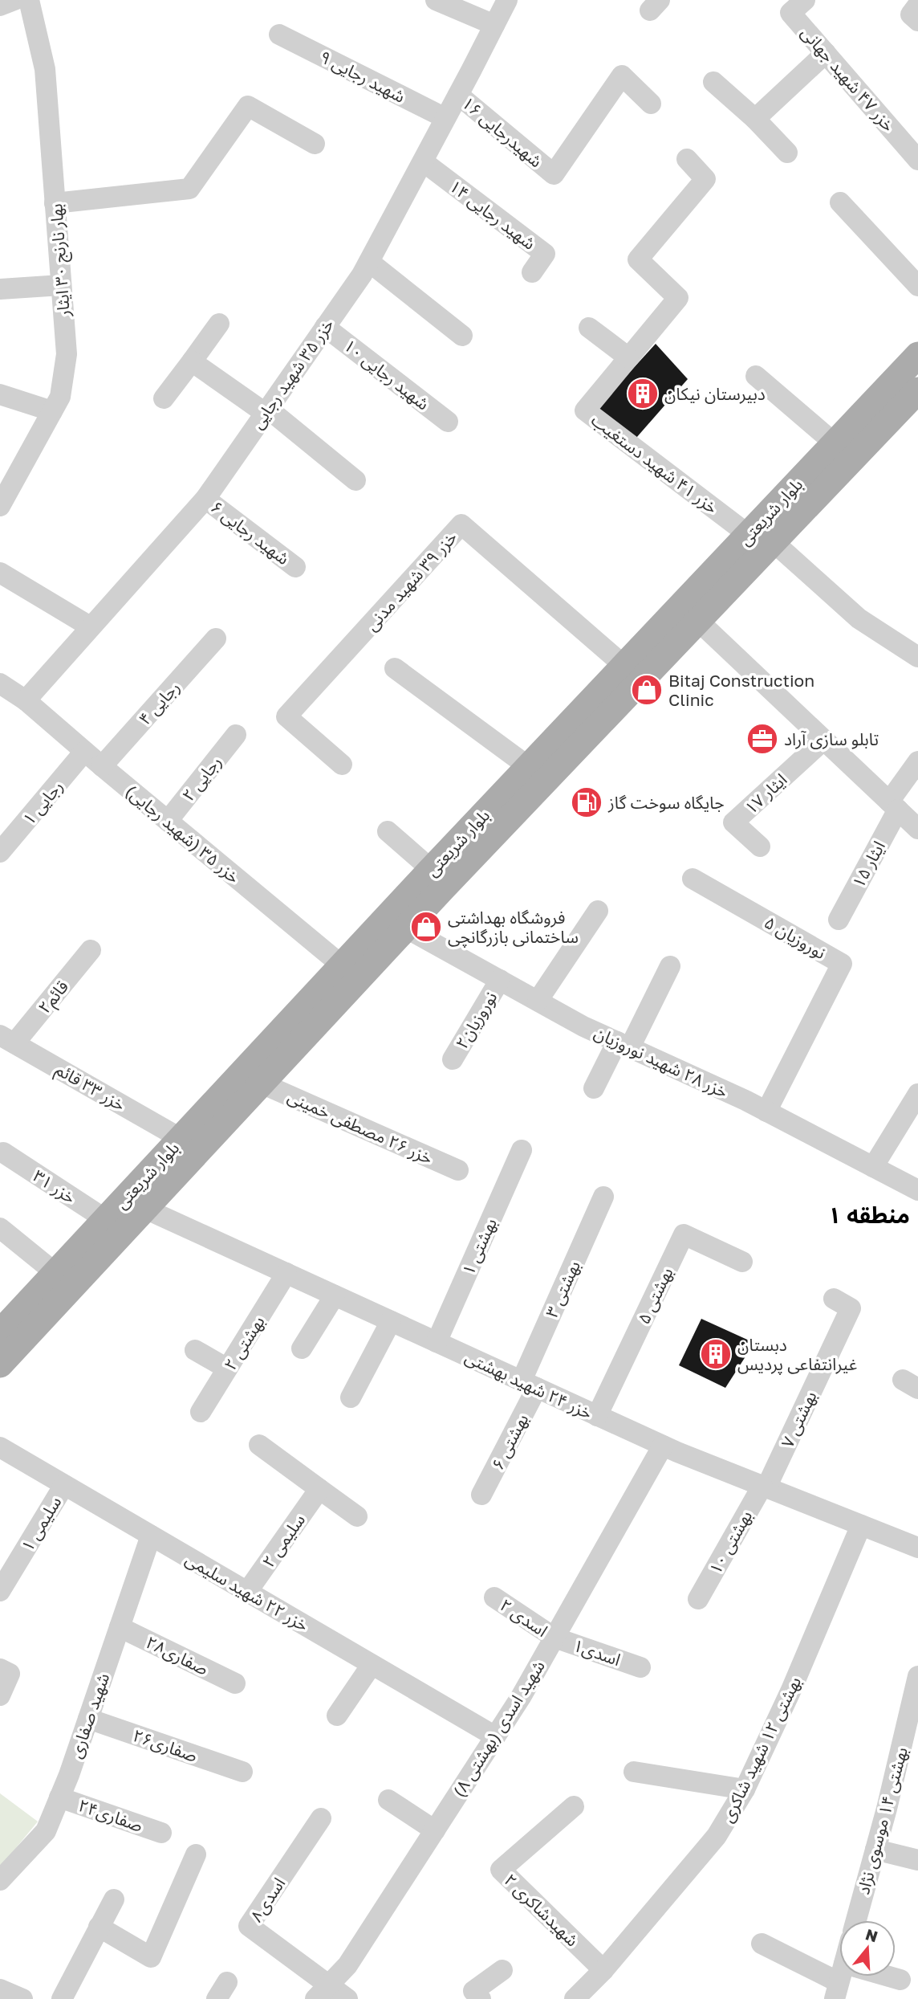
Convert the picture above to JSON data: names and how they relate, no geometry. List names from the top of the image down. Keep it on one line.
{"streets":{"main road":["بلوار شریعتی"],"street":["شهید رجایی ۹","خزر ۴۷ شهید جهانی","شهیدرجایی ۱۶","شهید رجایی ۱۴","بهار نارنج ۳۰ ایثار","خزر ۳۵ شهید رجایی","شهید رجایی ۱۰","خزر ۴۱ شهید دستغیب","شهید رجایی ۶","خزر ۳۹ شهید مدنی","رجایی ۴","رجایی ۲","ایثار ۱۷","رجایی ۱","خزر ۳۵ (شهید رجایی)","ایثار ۱۵","نوروزیان ۵","قائم۲","نوروزیان۲","خزر ۲۸ شهید نوروزیان","خزر ۳۳ قائم","خزر ۲۶ مصطفی خمینی","خزر ۳۱","بهشتی ۱","بهشتی ۳","بهشتی ۵","بهشتی ۲","خزر ۲۴ شهید بهشتی","بهشتی ۷","بهشتی ۶","سلیمی ۱","سلیمی ۲","بهشتی ۱۰","خزر ۲۲ شهید سلیمی","اسدی ۲","اسدی۱","صفاری۲۸","شهید صفاری","شهید اسدی (بهشتی ۸)","صفاری۲۶","بهشتی ۱۲ شهید شاکری","صفاری۲۴","بهشتی ۱۴ موسوی نژاد","اسدی۸","شهیدشاکری ۲"]},"crossings":[["شهید رجایی ۹","خزر ۳۵ شهید رجایی"],["شهیدرجایی ۱۶","خزر ۳۵ شهید رجایی"],["شهید رجایی ۱۴","خزر ۳۵ شهید رجایی"],["خزر ۳۵ شهید رجایی","شهید رجایی ۱۰"],["خزر ۳۵ شهید رجایی","شهید رجایی ۶"],["خزر ۳۵ شهید رجایی","خزر ۳۵ (شهید رجایی)"],["خزر ۴۱ شهید دستغیب","بلوار شریعتی"],["بلوار شریعتی","خزر ۳۹ شهید مدنی"],["بلوار شریعتی","خزر ۳۵ (شهید رجایی)"],["بلوار شریعتی","خزر ۲۸ شهید نوروزیان"],["بلوار شریعتی","خزر ۳۳ قائم"],["بلوار شریعتی","خزر ۲۶ مصطفی خمینی"],["بلوار شریعتی","خزر ۳۱"],["بلوار شریعتی","خزر ۲۴ شهید بهشتی"],["رجایی ۴","خزر ۳۵ (شهید رجایی)"],["رجایی ۲","خزر ۳۵ (شهید رجایی)"],["رجایی ۱","خزر ۳۵ (شهید رجایی)"],["نوروزیان ۵","خزر ۲۸ شهید نوروزیان"],["قائم۲","خزر ۳۳ قائم"],["نوروزیان۲","خزر ۲۸ شهید نوروزیان"],["بهشتی ۱","خزر ۲۴ شهید بهشتی"],["بهشتی ۳","خزر ۲۴ شهید بهشتی"],["بهشتی ۳","بهشتی ۶"],["بهشتی ۵","خزر ۲۴ شهید بهشتی"],["بهشتی ۲","خزر ۲۴ شهید بهشتی"],["خزر ۲۴ شهید بهشتی","بهشتی ۷"],["خزر ۲۴ شهید بهشتی","بهشتی ۶"],["خزر ۲۴ شهید بهشتی","بهشتی ۱۰"],["خزر ۲۴ شهید بهشتی","شهید اسدی (بهشتی ۸)"],["خزر ۲۴ شهید بهشتی","بهشتی ۱۲ شهید شاکری"],["بهشتی ۷","بهشتی ۱۰"],["سلیمی ۱","خزر ۲۲ شهید سلیمی"],["سلیمی ۲","خزر ۲۲ شهید سلیمی"],["خزر ۲۲ شهید سلیمی","شهید صفاری"],["خزر ۲۲ شهید سلیمی","شهید اسدی (بهشتی ۸)"],["اسدی ۲","اسدی۱"],["اسدی ۲","شهید اسدی (بهشتی ۸)"],["اسدی۱","شهید اسدی (بهشتی ۸)"],["صفاری۲۸","شهید صفاری"],["شهید صفاری","صفاری۲۶"],["شهید صفاری","صفاری۲۴"],["شهید اسدی (بهشتی ۸)","اسدی۸"],["بهشتی ۱۲ شهید شاکری","شهیدشاکری ۲"]],"districts":["منطقه ۱"],"places":{"building":["دبیرستان نیکان","دبستان غیرانتفاعی پردیس"],"shop":["Bitaj Construction Clinic","فروشگاه بهداشتی ساختمانی بازرگانچی"],"office":["تابلو سازی آراد"],"fuel station":["جایگاه سوخت گاز"]},"north":"top"}
